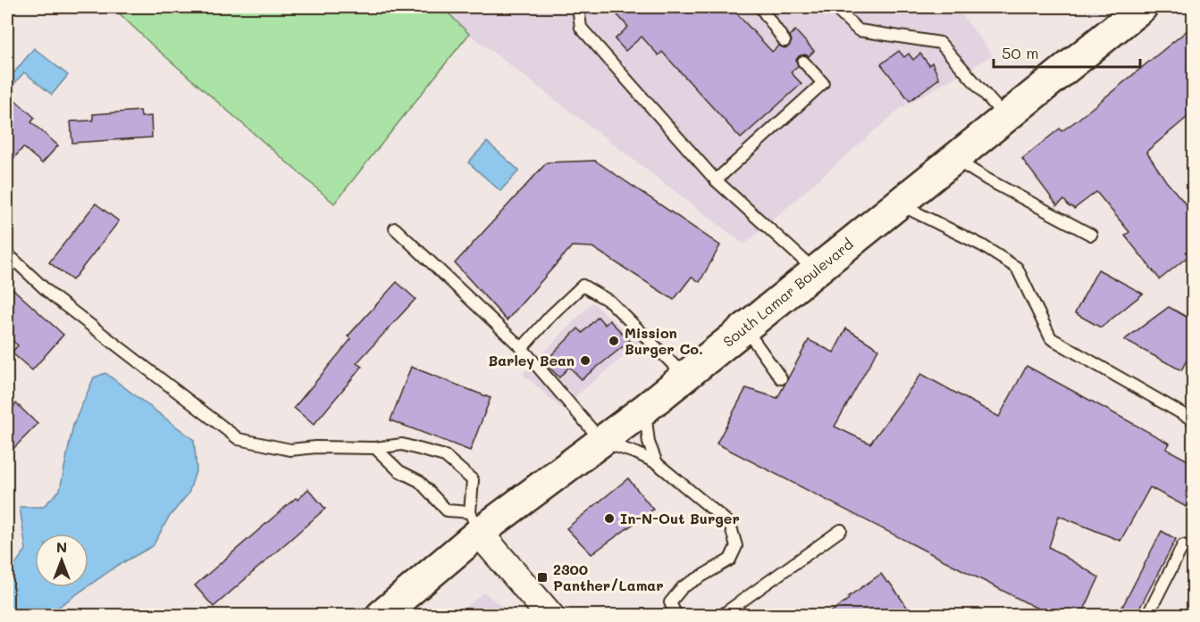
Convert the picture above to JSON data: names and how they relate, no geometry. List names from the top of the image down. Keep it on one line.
{"streets":{"main road":["South Lamar Boulevard"]},"places":{"other":["Mission Burger Co.","Barley Bean","In-N-Out Burger"],"transit":["2300 Panther/Lamar"]},"scale_bar":"50 m","north":"top"}
